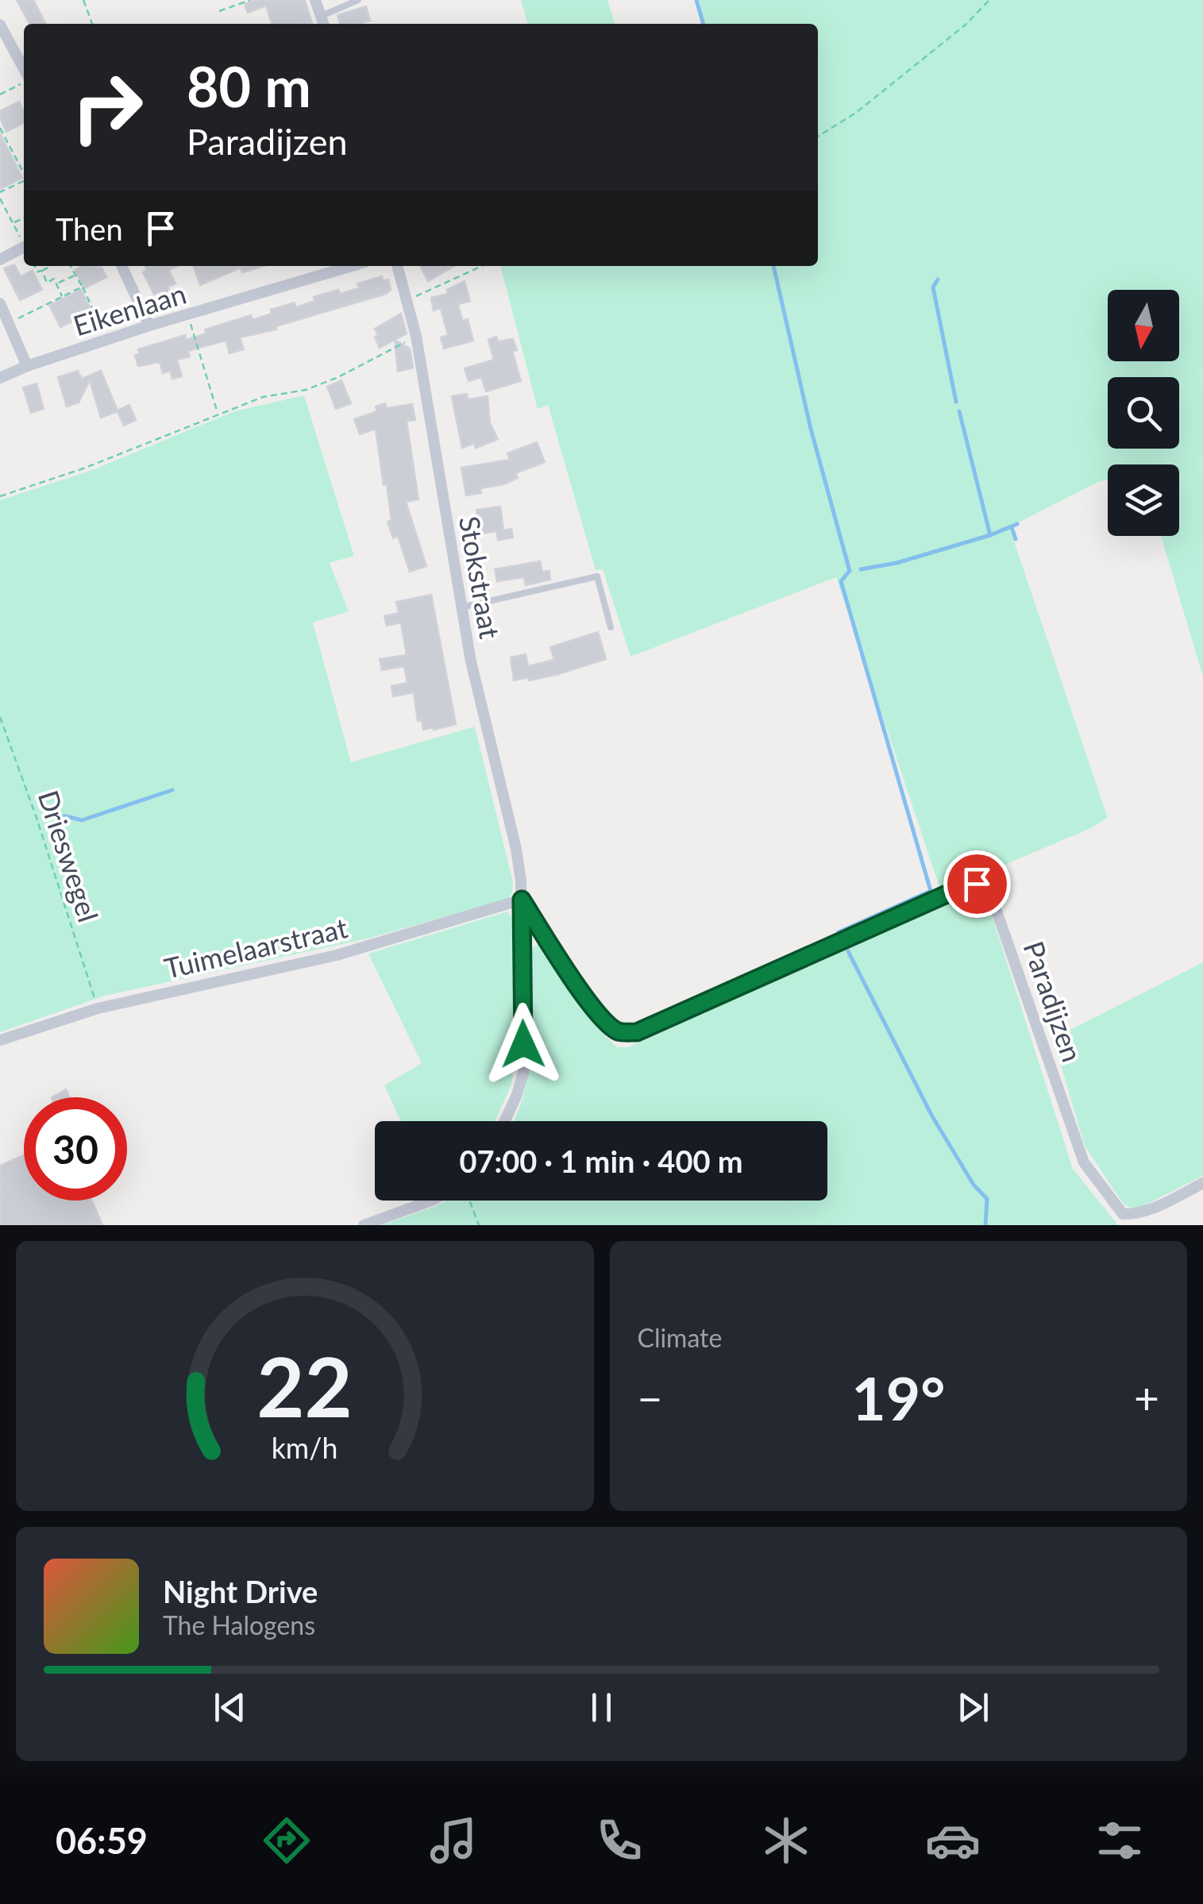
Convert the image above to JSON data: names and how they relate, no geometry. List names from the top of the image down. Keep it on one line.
{"streets":{"street":["Eikenlaan","Stokstraat","Tuimelaarstraat","Paradijzen"],"path":["Drieswegel"]},"crossings":[["Stokstraat","Tuimelaarstraat"],["Stokstraat","Paradijzen"],["Drieswegel","Tuimelaarstraat"],["Tuimelaarstraat","Paradijzen"]],"north":"bottom","page":{"turn":["80 m","Paradijzen"],"then":"Then","limit":"30","trip":"07:00 · 1 min · 400 m","tile":"Climate","heat":["−","19°","+"],"song":["Night Drive","The Halogens"],"tabs":"06:59","gauge":["22","km/h"]}}
